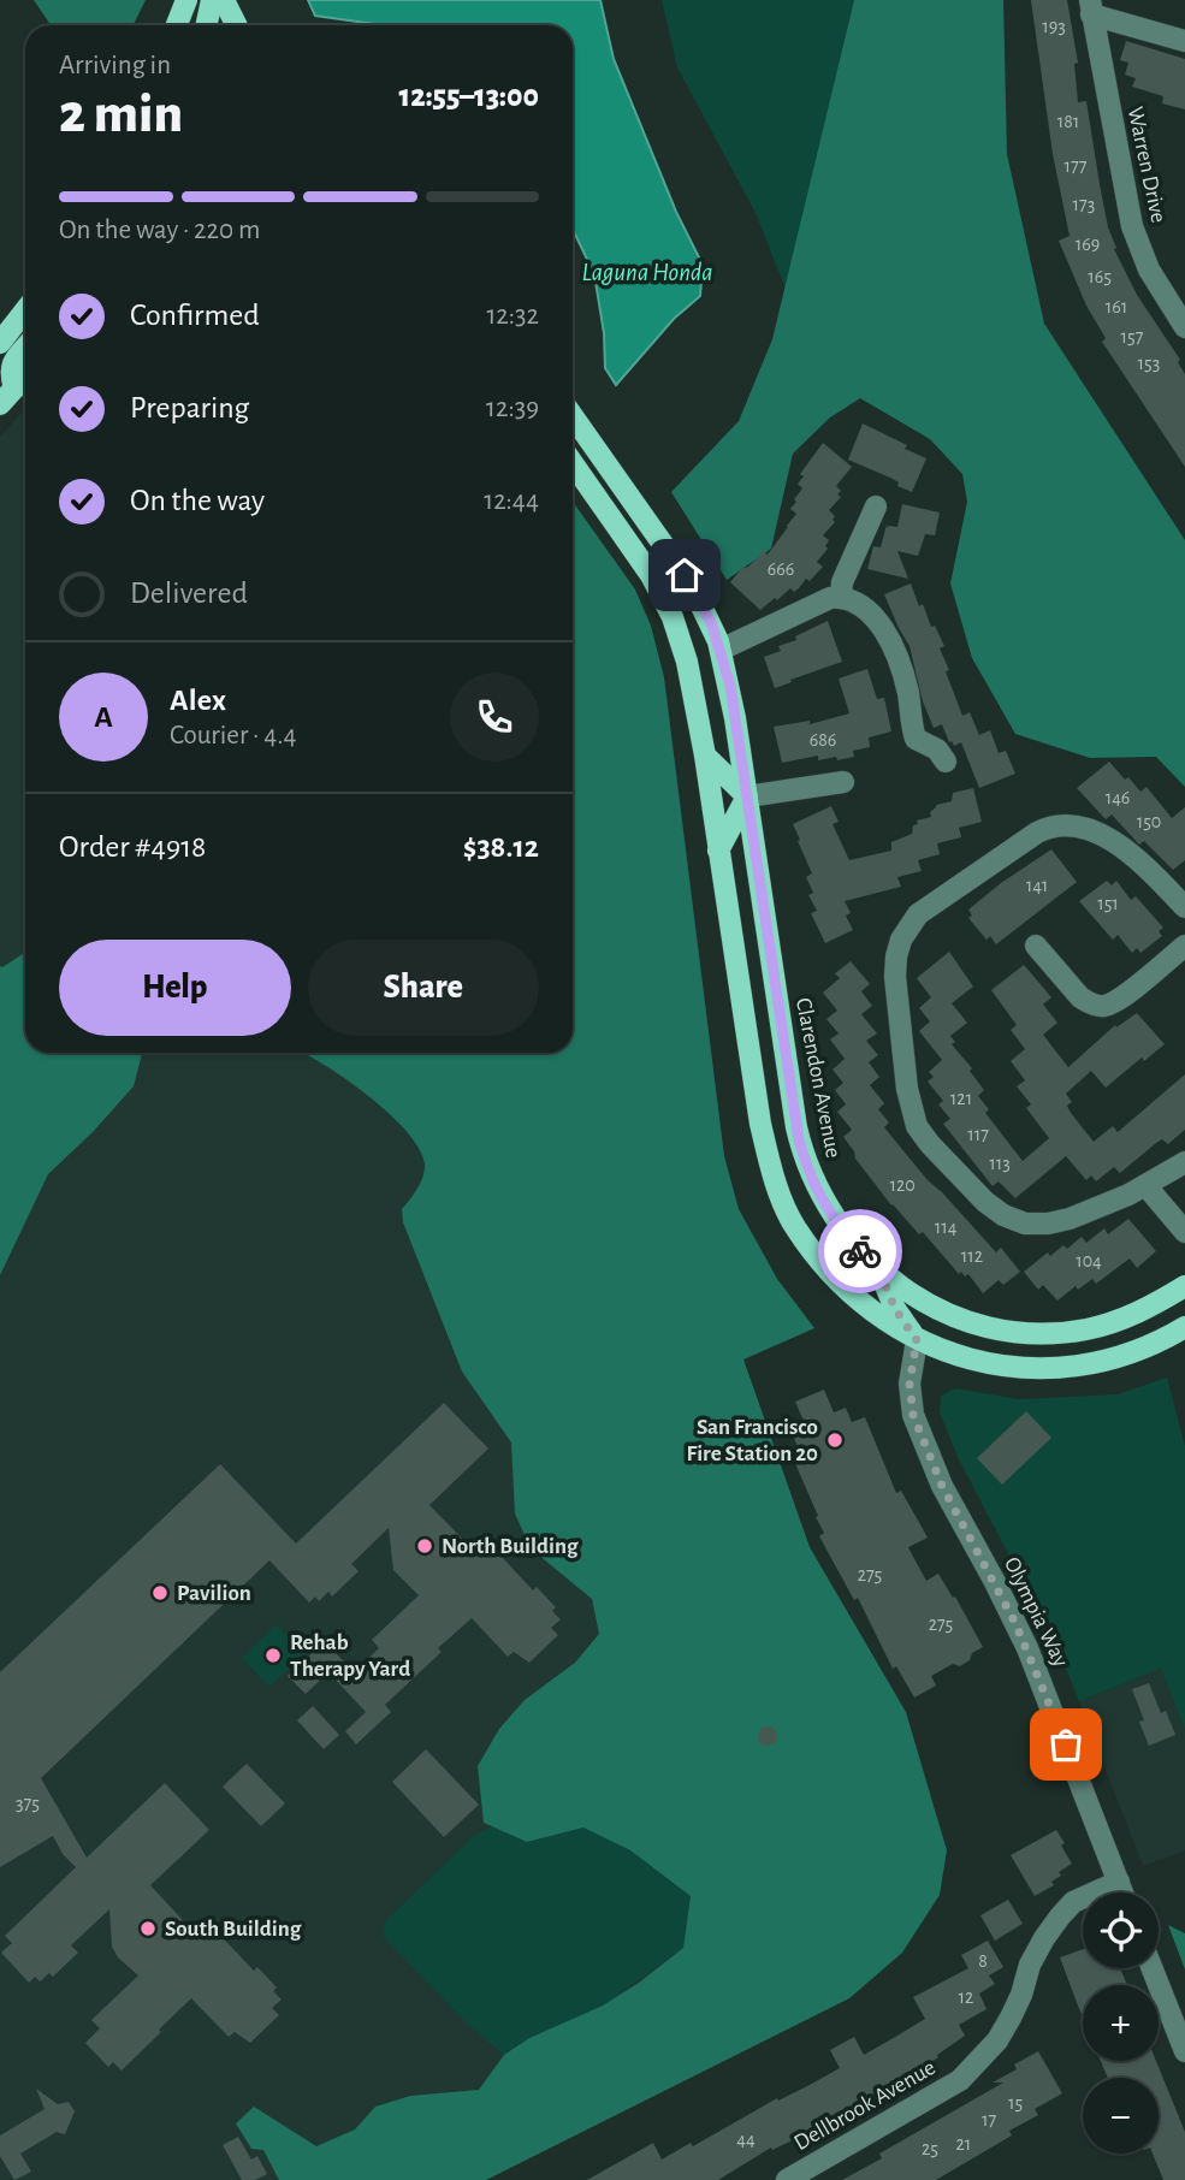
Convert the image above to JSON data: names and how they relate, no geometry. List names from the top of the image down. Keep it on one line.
{"streets":{"main road":["Clarendon Avenue"],"street":["Warren Drive","Olympia Way","Dellbrook Avenue"]},"crossings":[["Olympia Way","Dellbrook Avenue"]],"water":["Laguna Honda"],"places":["San Francisco Fire Station 20","North Building","Pavilion","Rehab Therapy Yard","South Building"],"house_numbers":["193","181","177","173","169","165","161","157","153","666","686","146","150","141","151","121","117","113","120","114","112","104","275","275","375","8","12","15","17","44","21","25"],"page":{"heading":["2 min","Arriving in","12:55–13:00"],"panel":["Alex","Courier · 4.4","Order #4918","$38.12"],"bar":"On the way · 220 m","list":[["Confirmed","12:32"],["Preparing","12:39"],["On the way","12:44"],"Delivered"],"round":"A","buttons":["Help","Share"],"map_buttons":["+","−"]}}
